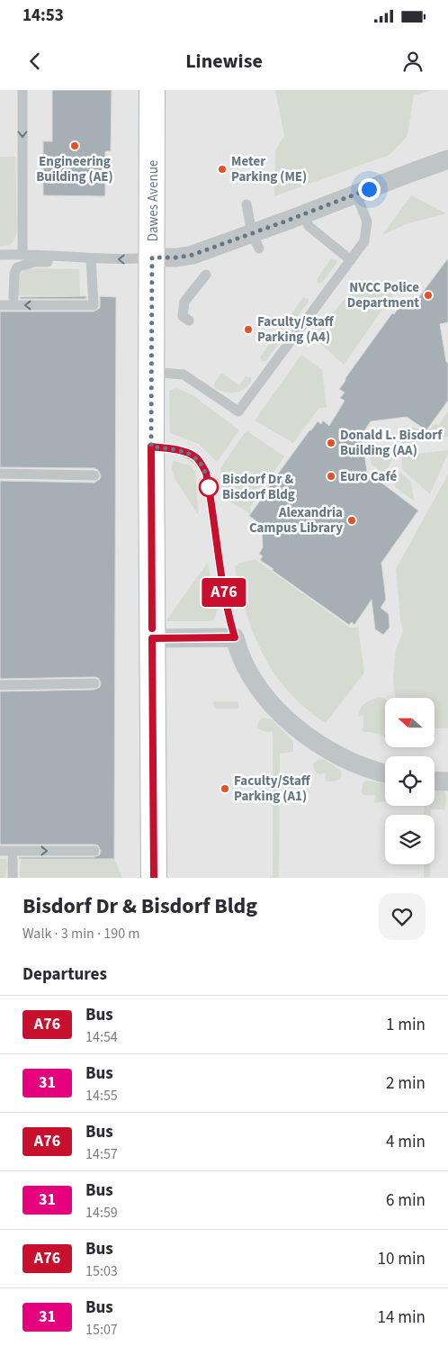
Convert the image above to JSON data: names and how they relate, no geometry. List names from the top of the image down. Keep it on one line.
{"streets":{"street":["Dawes Avenue"]},"places":["Engineering Building (AE)","Meter Parking (ME)","NVCC Police Department","Faculty/Staff Parking (A4)","Donald L. Bisdorf Building (AA)","Euro Café","Bisdorf Dr & Bisdorf Bldg","Alexandria Campus Library","Faculty/Staff Parking (A1)"],"lines":["bus line A76"],"north":"left","page":{"status":"14:53","header":"Linewise","on_map":"A76","heading":[["Bisdorf Dr & Bisdorf Bldg","Walk · 3 min · 190 m"],"Departures"],"list":[{"mark":"A76","name":"Bus","note":"14:54","value":"1 min"},{"mark":"31","name":"Bus","note":"14:55","value":"2 min"},{"mark":"A76","name":"Bus","note":"14:57","value":"4 min"},{"mark":"31","name":"Bus","note":"14:59","value":"6 min"},{"mark":"A76","name":"Bus","note":"15:03","value":"10 min"},{"mark":"31","name":"Bus","note":"15:07","value":"14 min"}]}}
